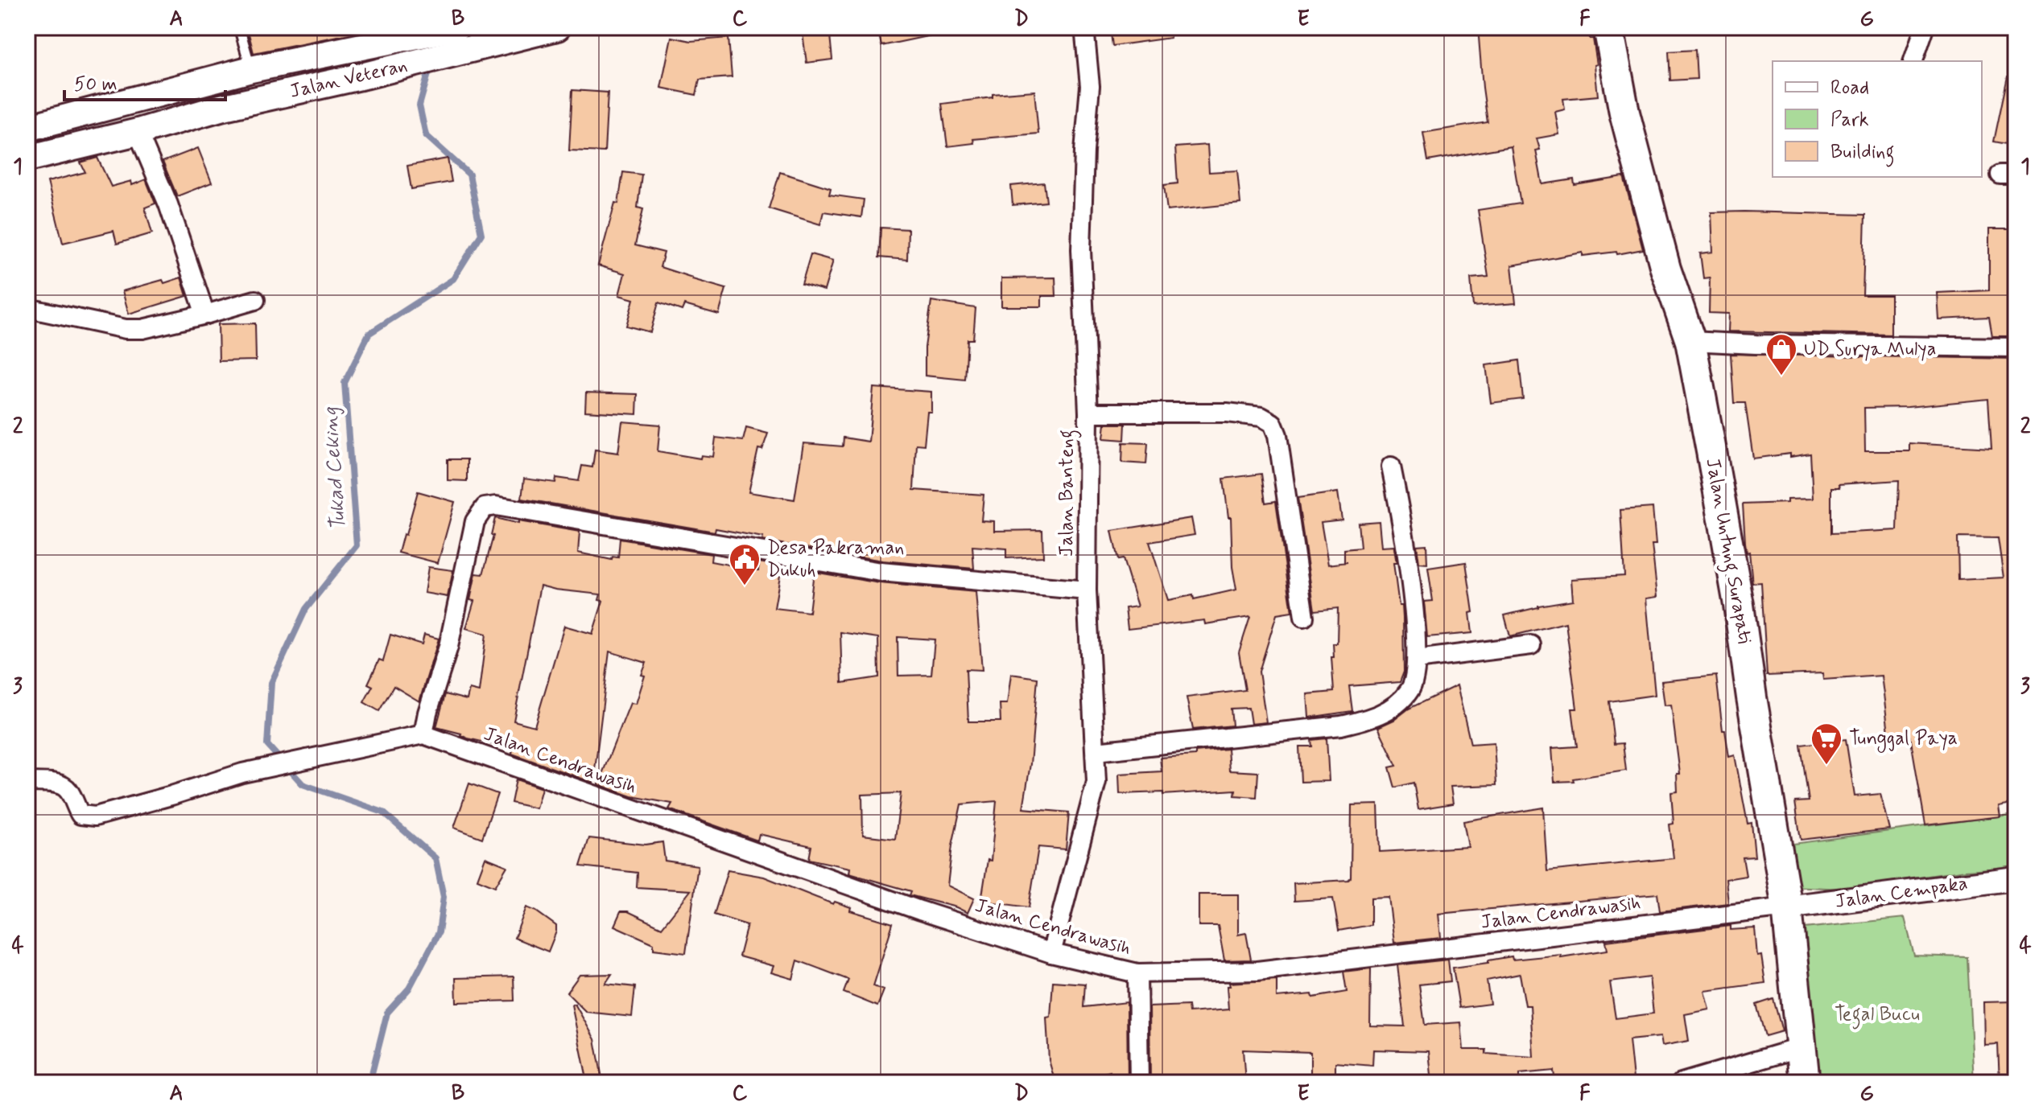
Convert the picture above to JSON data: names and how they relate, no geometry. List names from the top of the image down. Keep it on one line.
{"streets":{"highway":["Jalan Untung Surapati"],"main road":["Jalan Veteran"],"street":["Jalan Banteng","Jalan Cendrawasih","Jalan Cempaka"]},"crossings":[["Jalan Banteng","Jalan Cendrawasih"],["Jalan Untung Surapati","Jalan Cendrawasih"],["Jalan Untung Surapati","Jalan Cempaka"],["Jalan Cendrawasih","Jalan Cempaka"]],"water":["Tukad Ceking"],"parks":["Tegal Bucu"],"places":{"shop":["UD Surya Mulya"],"public building":["Desa Pakraman Dukuh"],"supermarket":["Tunggal Paya"]},"legend":["Road","Park","Building"],"scale_bar":"50 m","grid":{"columns":["A","B","C","D","E","F","G"],"rows":["1","2","3","4"]}}
